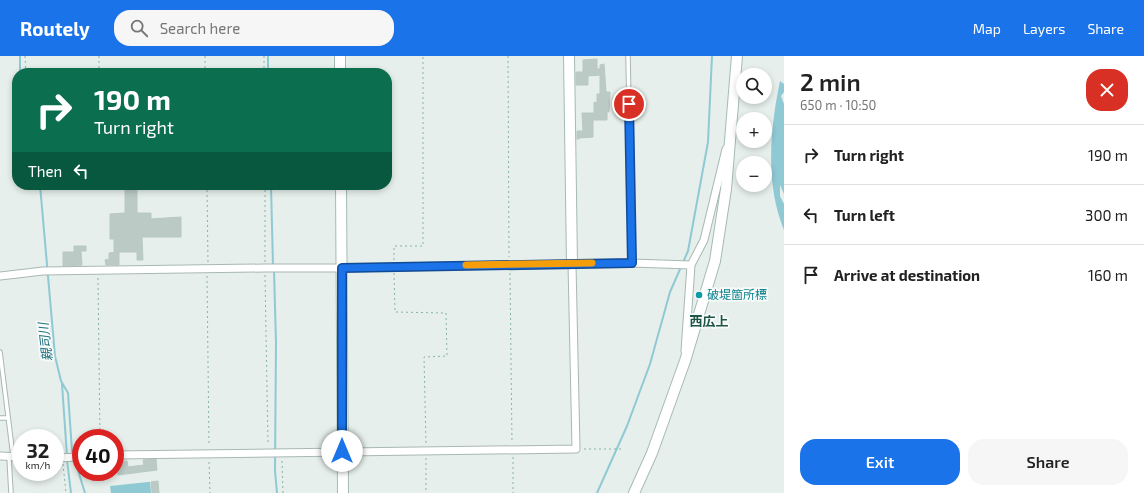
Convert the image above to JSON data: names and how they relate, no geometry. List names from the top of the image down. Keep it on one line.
{"districts":["西広上"],"water":["親司川"],"places":["破堤箇所標"],"page":{"header":"Routely","search":"Search here","nav":["Map","Layers","Share"],"heading":["2 min","650 m · 10:50"],"map_buttons":["+","−"],"turn":["190 m","Turn right"],"list":[{"name":"Turn right","value":"190 m"},{"name":"Turn left","value":"300 m"},{"name":"Arrive at destination","value":"160 m"}],"then":"Then","speed":"32 km/h","limit":"40","buttons":["Exit","Share"]}}
